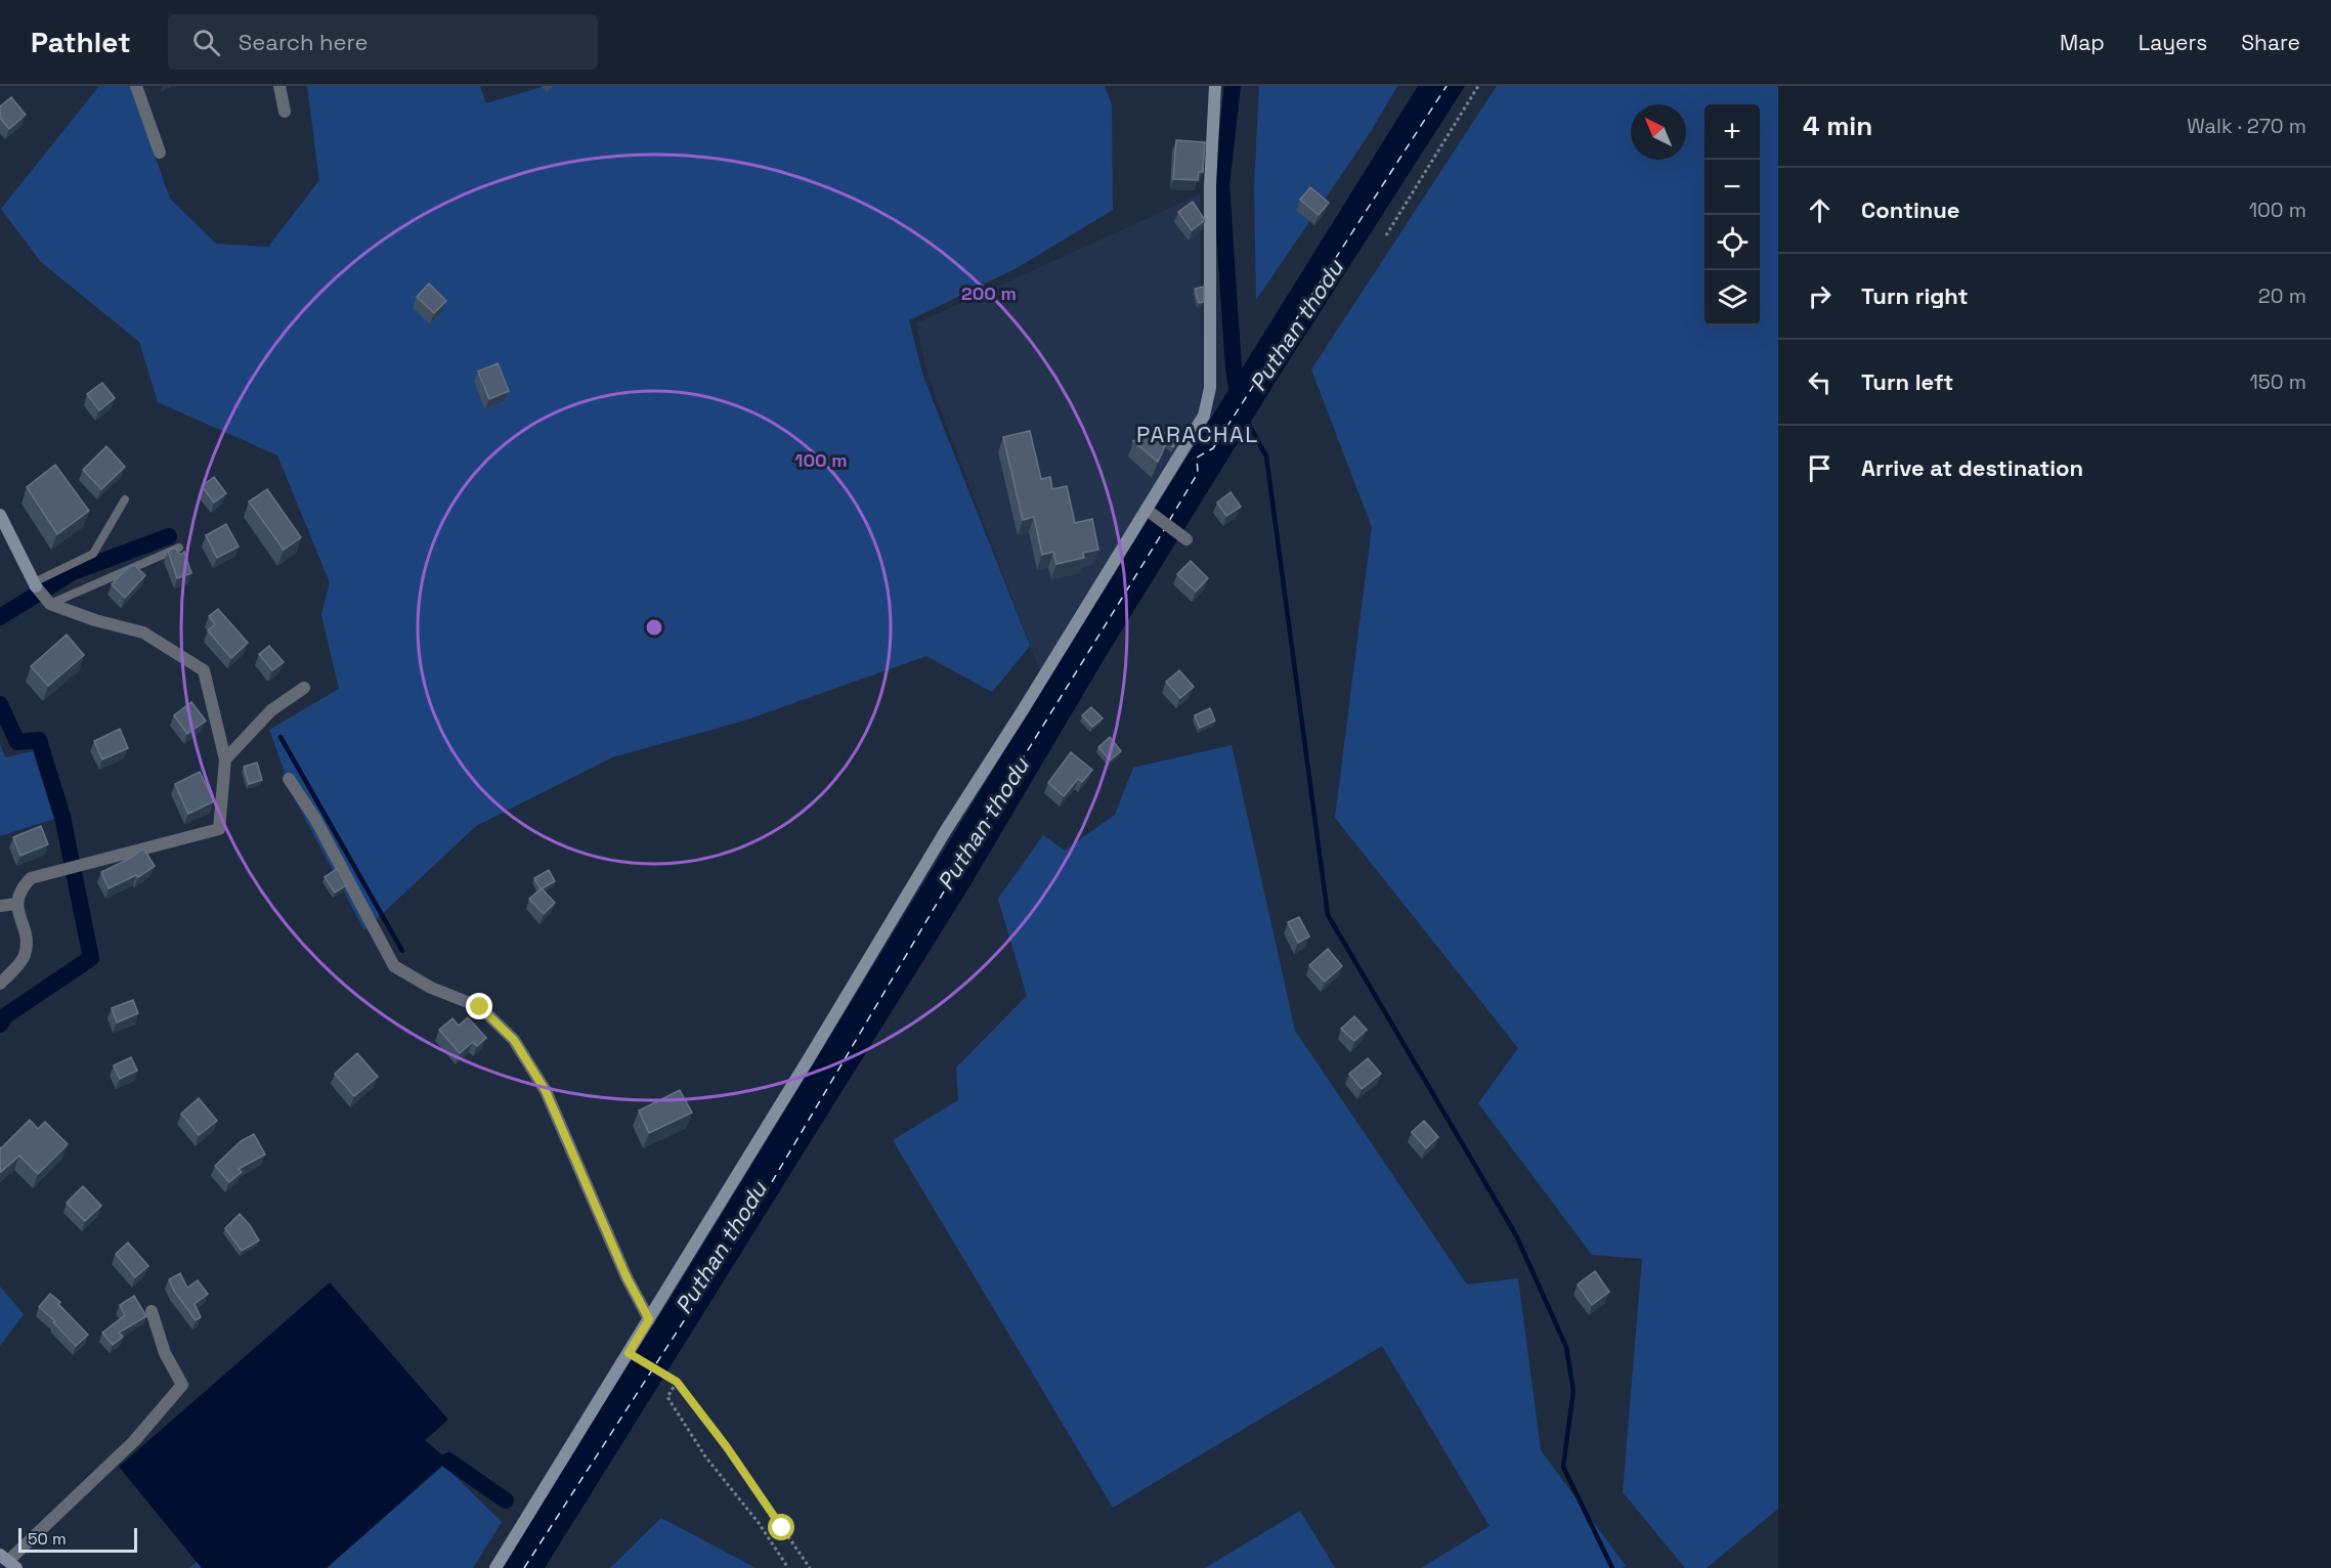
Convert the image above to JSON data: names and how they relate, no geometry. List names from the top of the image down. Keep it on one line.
{"districts":["PARACHAL"],"water":["Puthan thodu"],"scale_bar":"50 m","north":"top left","page":{"header":"Pathlet","search":"Search here","nav":["Map","Layers","Share"],"heading":["4 min","Walk · 270 m"],"map_buttons":["+","−"],"list":[["Continue","100 m"],["Turn right","20 m"],["Turn left","150 m"],"Arrive at destination"],"scale":"50 m"},"rings":["200 m","100 m"]}
